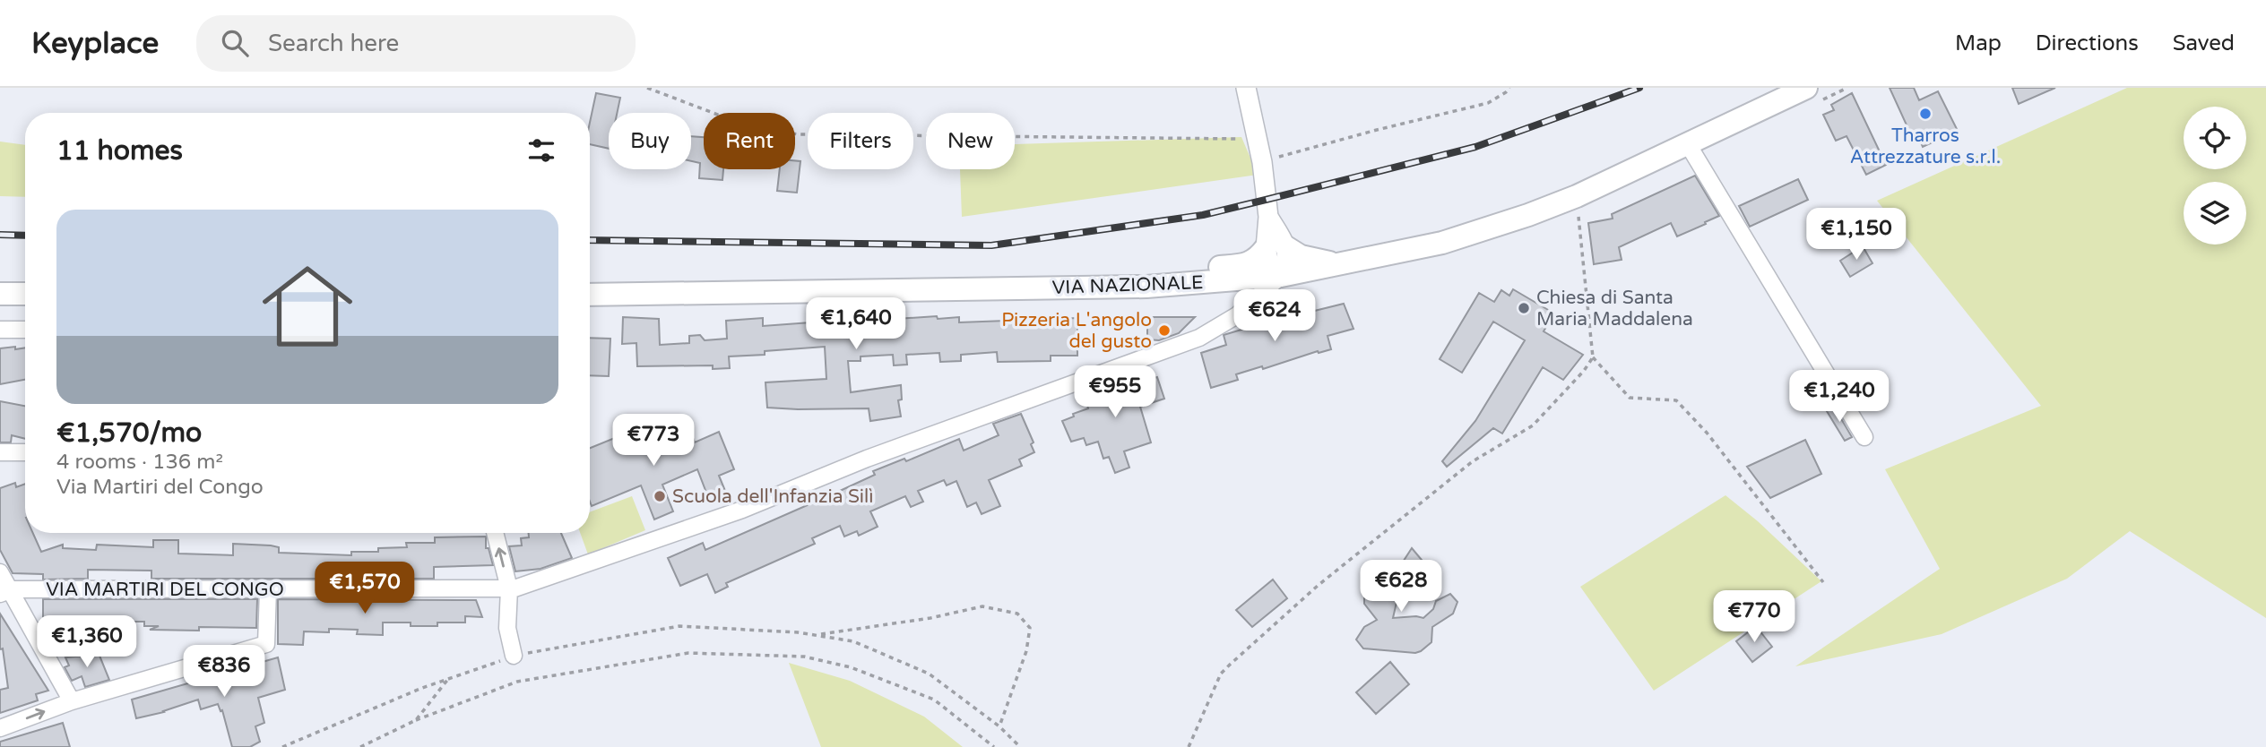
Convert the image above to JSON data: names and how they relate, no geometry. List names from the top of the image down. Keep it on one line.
{"streets":{"main road":["VIA NAZIONALE"],"street":["VIA MARTIRI DEL CONGO"]},"crossings":[["VIA NAZIONALE","VIA MARTIRI DEL CONGO"]],"places":["Tharros Attrezzature s.r.l.","Chiesa di Santa Maria Maddalena","Pizzeria L'angolo del gusto","Scuola dell'Infanzia Silì"],"page":{"header":"Keyplace","search":"Search here","nav":["Map","Directions","Saved"],"chip":["Buy","Rent","Filters","New"],"heading":"11 homes","list":[{"name":"€1,570/mo","note":"4 rooms · 136 m² · Via Martiri del Congo"}],"price":["€1,150","€624","€1,640","€955","€1,240","€773","€628","€1,570","€770","€1,360","€836"]}}
